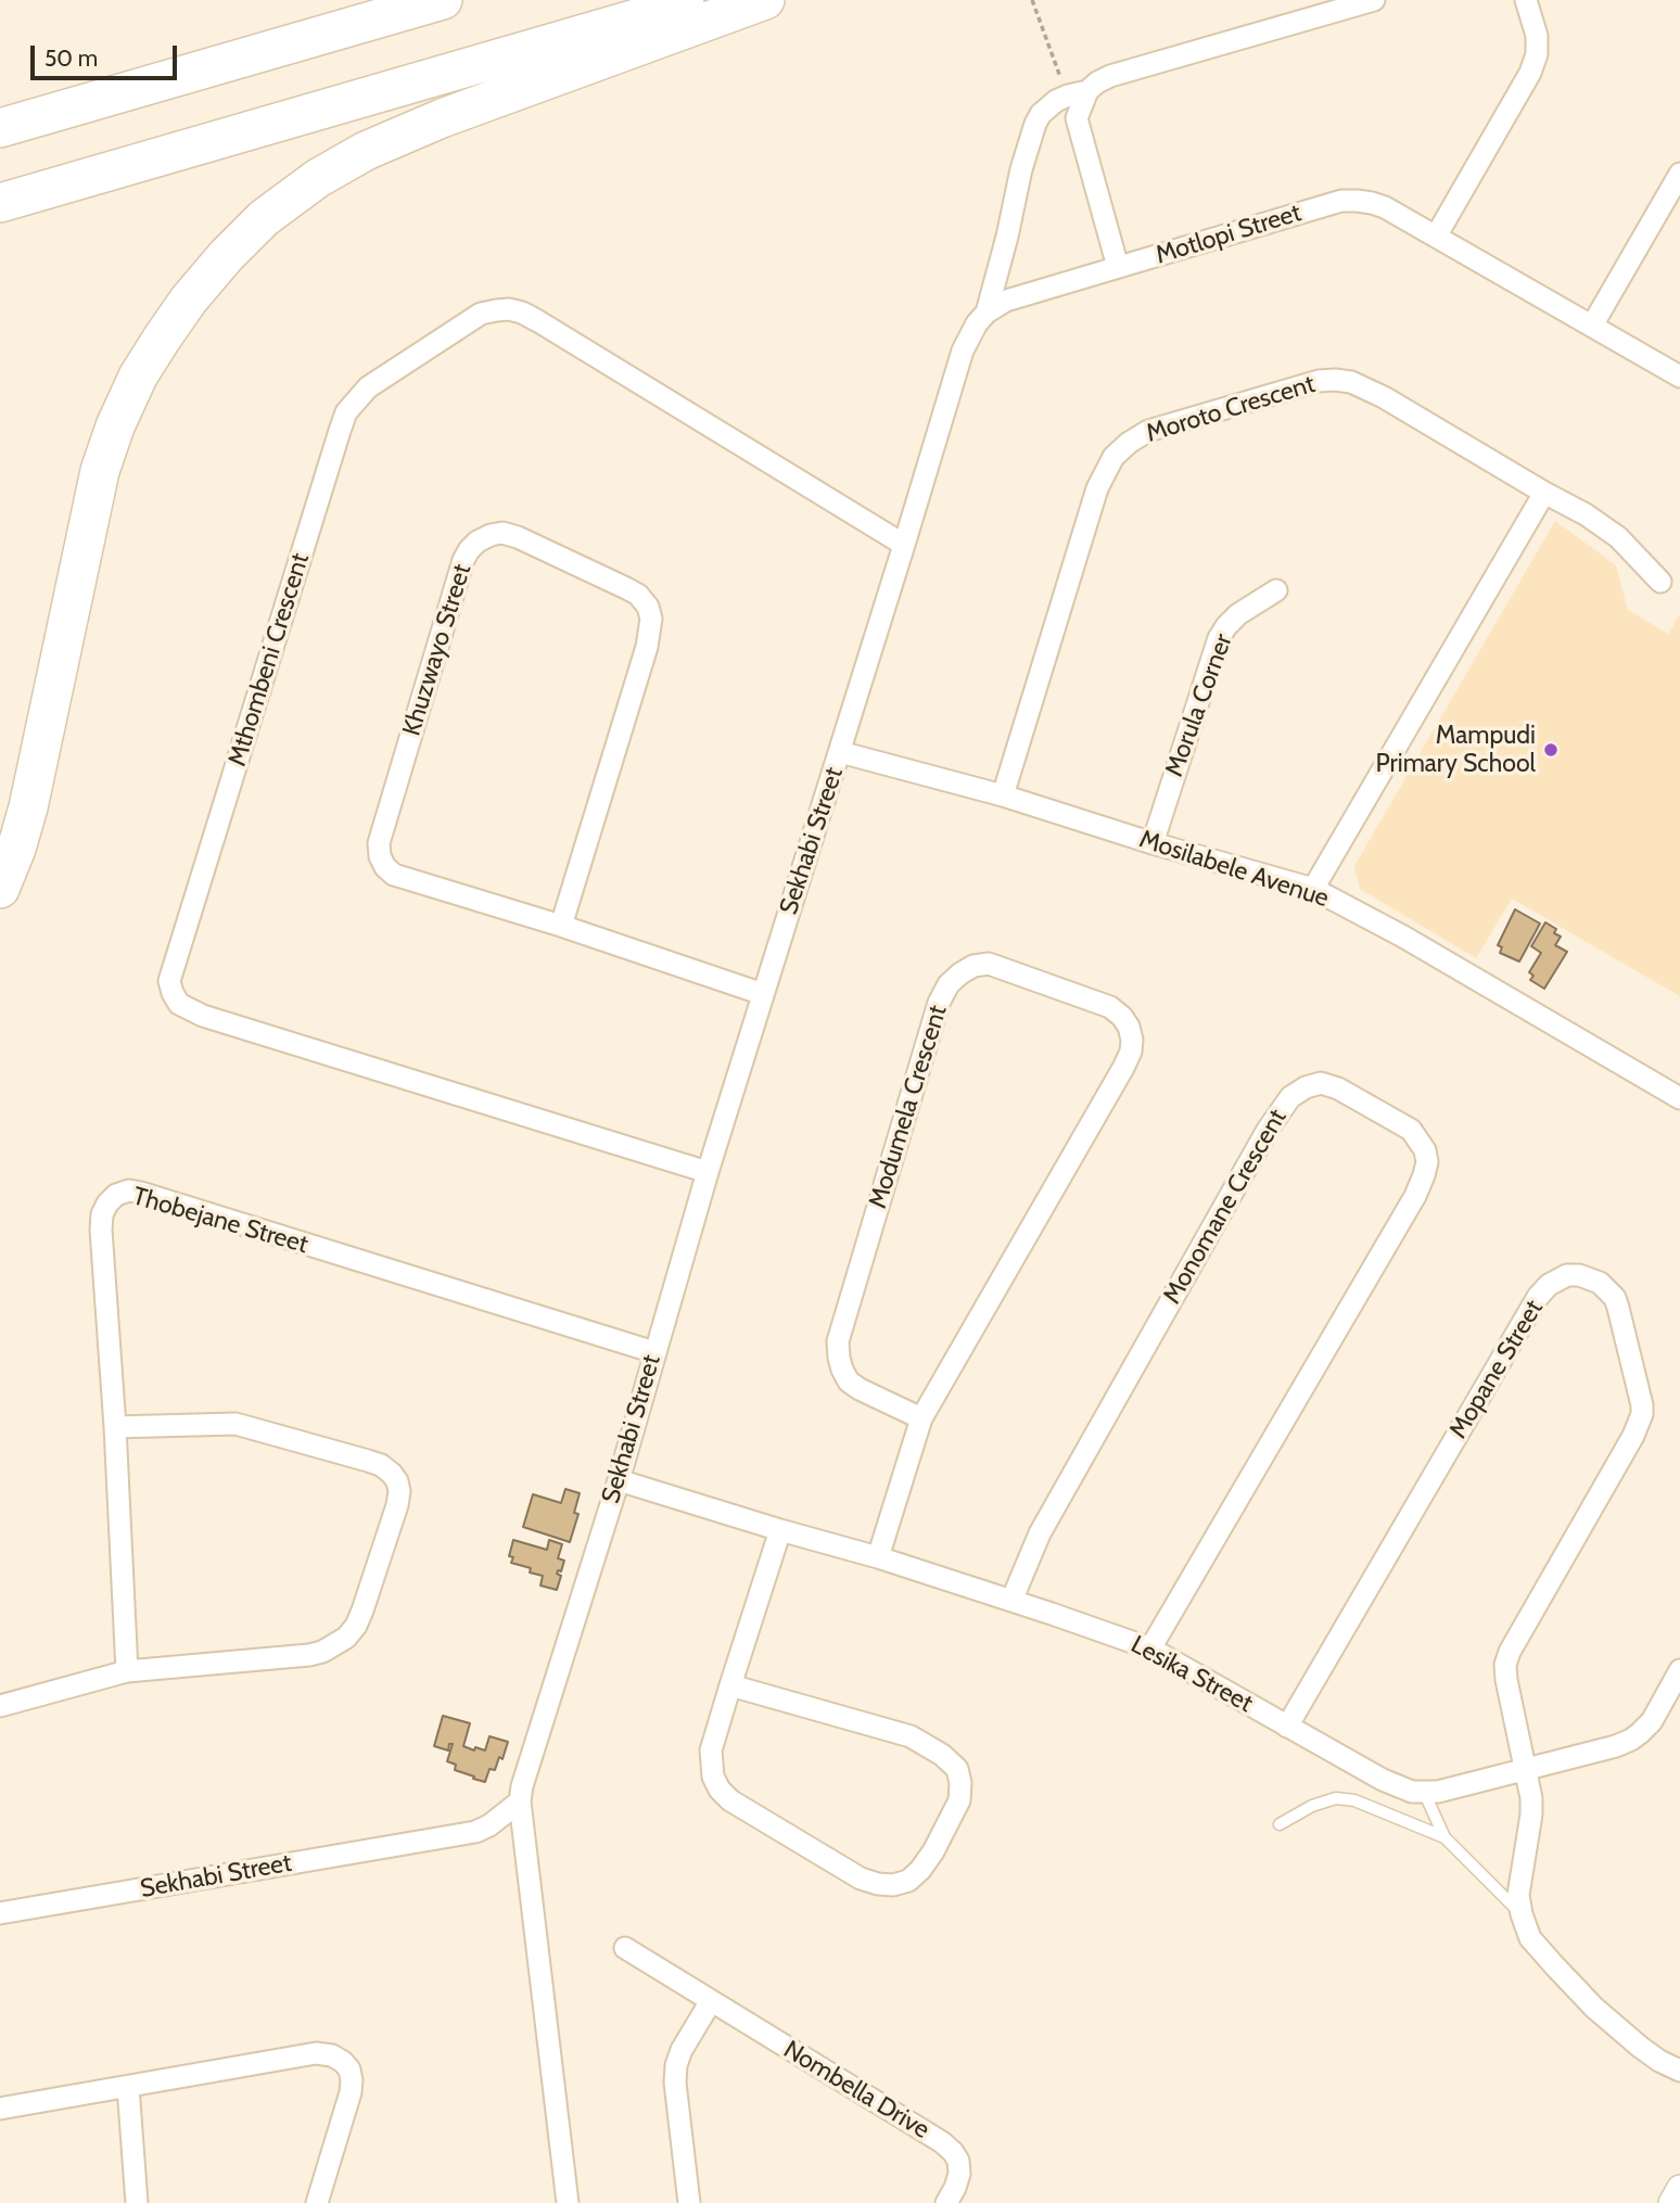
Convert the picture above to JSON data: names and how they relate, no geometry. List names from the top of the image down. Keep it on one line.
{"streets":{"street":["Motlopi Street","Moroto Crescent","Khuzwayo Street","Mthombeni Crescent","Morula Corner","Sekhabi Street","Mosilabele Avenue","Modumela Crescent","Monomane Crescent","Thobejane Street","Mopane Street","Lesika Street","Nombella Drive"]},"crossings":[["Moroto Crescent","Mosilabele Avenue"],["Khuzwayo Street","Sekhabi Street"],["Mthombeni Crescent","Sekhabi Street"],["Morula Corner","Mosilabele Avenue"],["Sekhabi Street","Mosilabele Avenue"],["Sekhabi Street","Thobejane Street"],["Sekhabi Street","Lesika Street"],["Modumela Crescent","Lesika Street"],["Monomane Crescent","Lesika Street"],["Mopane Street","Lesika Street"]],"places":["Mampudi Primary School"],"scale_bar":"50 m"}
